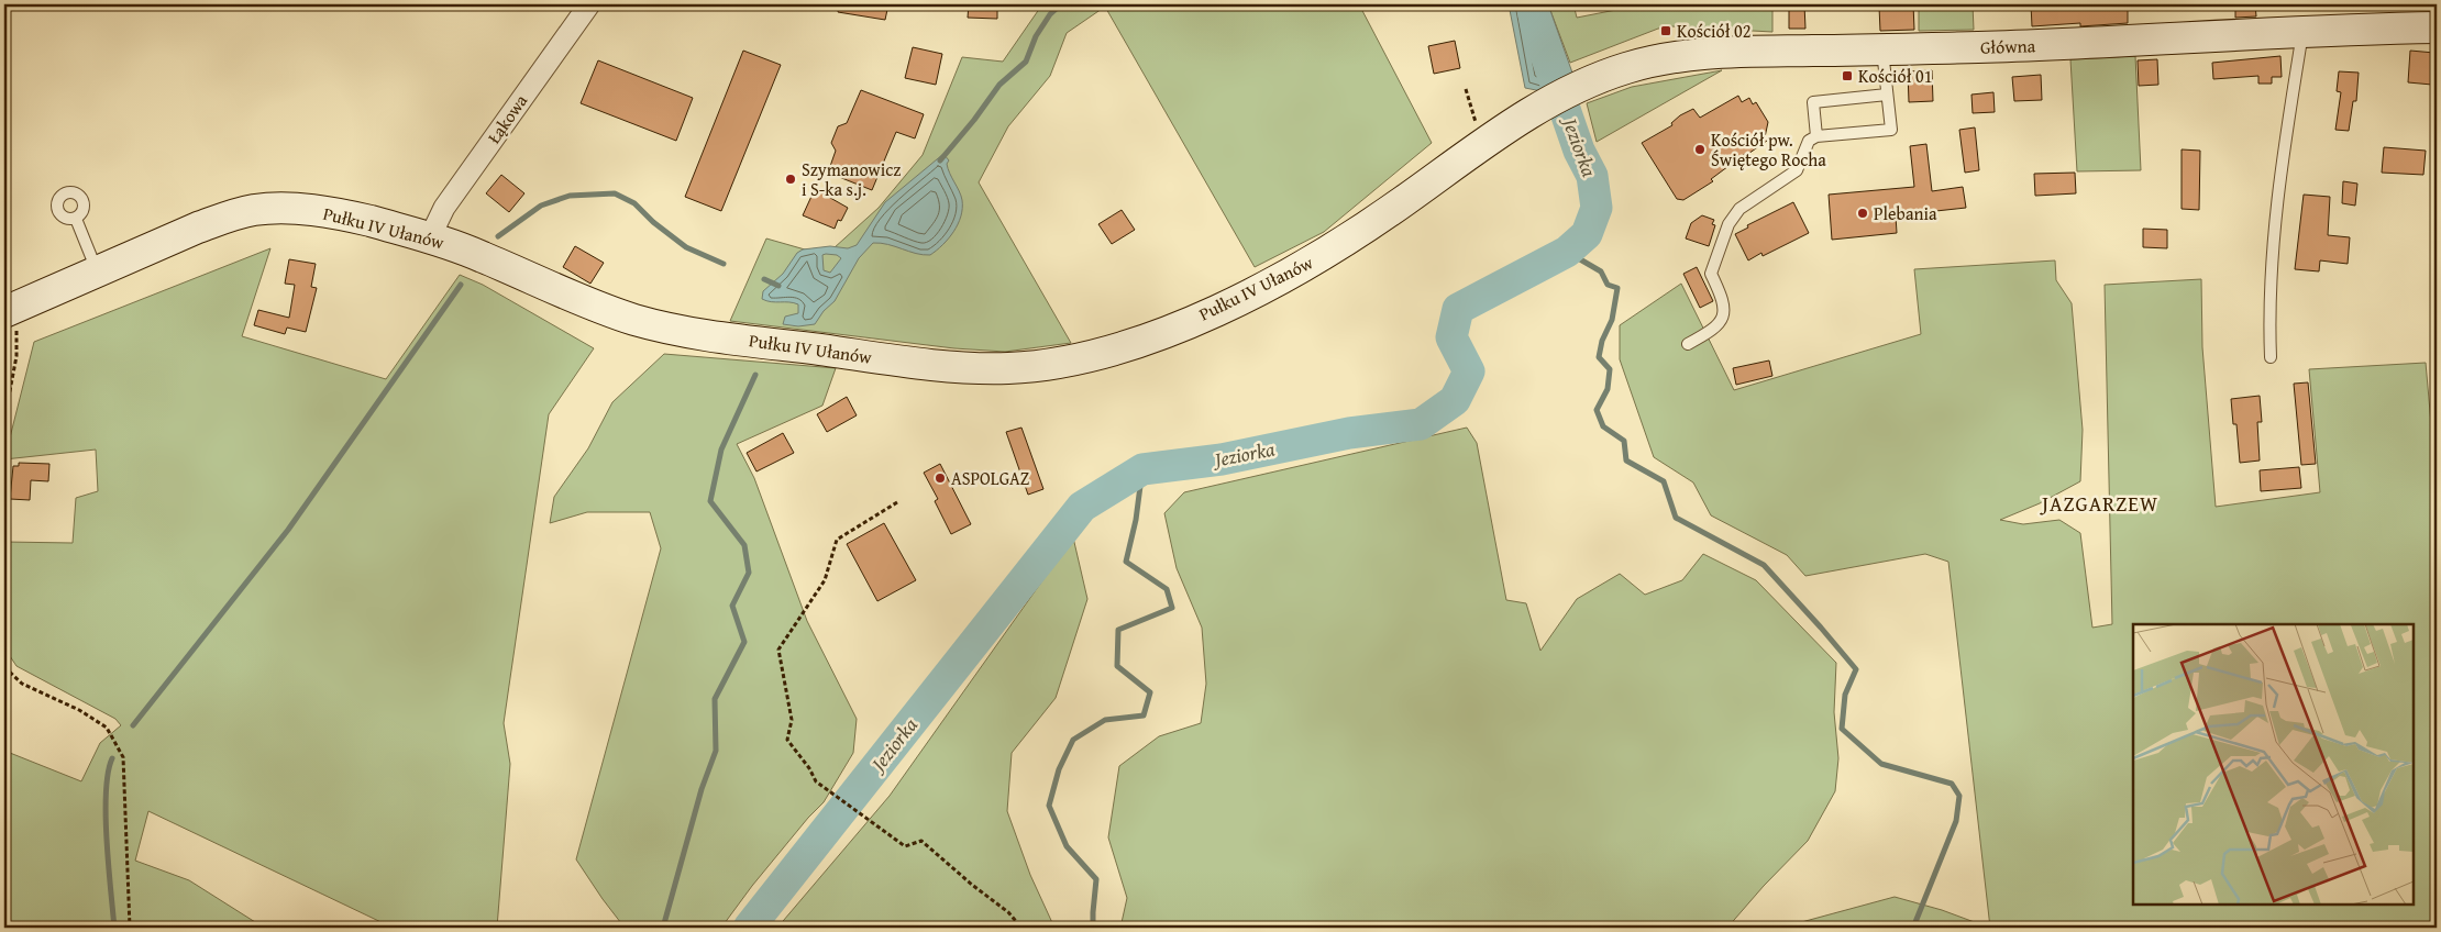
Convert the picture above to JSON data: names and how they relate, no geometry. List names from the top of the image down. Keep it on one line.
{"streets":{"street":["Główna","Łąkowa","Pułku IV Ułanów"]},"crossings":[["Główna","Pułku IV Ułanów"],["Łąkowa","Pułku IV Ułanów"]],"districts":["JAZGARZEW"],"water":["Jeziorka"],"places":{"transit":["Kościół 02","Kościół 01"],"other":["Kościół pw. Świętego Rocha","Szymanowicz i S-ka s.j.","Plebania","ASPOLGAZ"]}}
